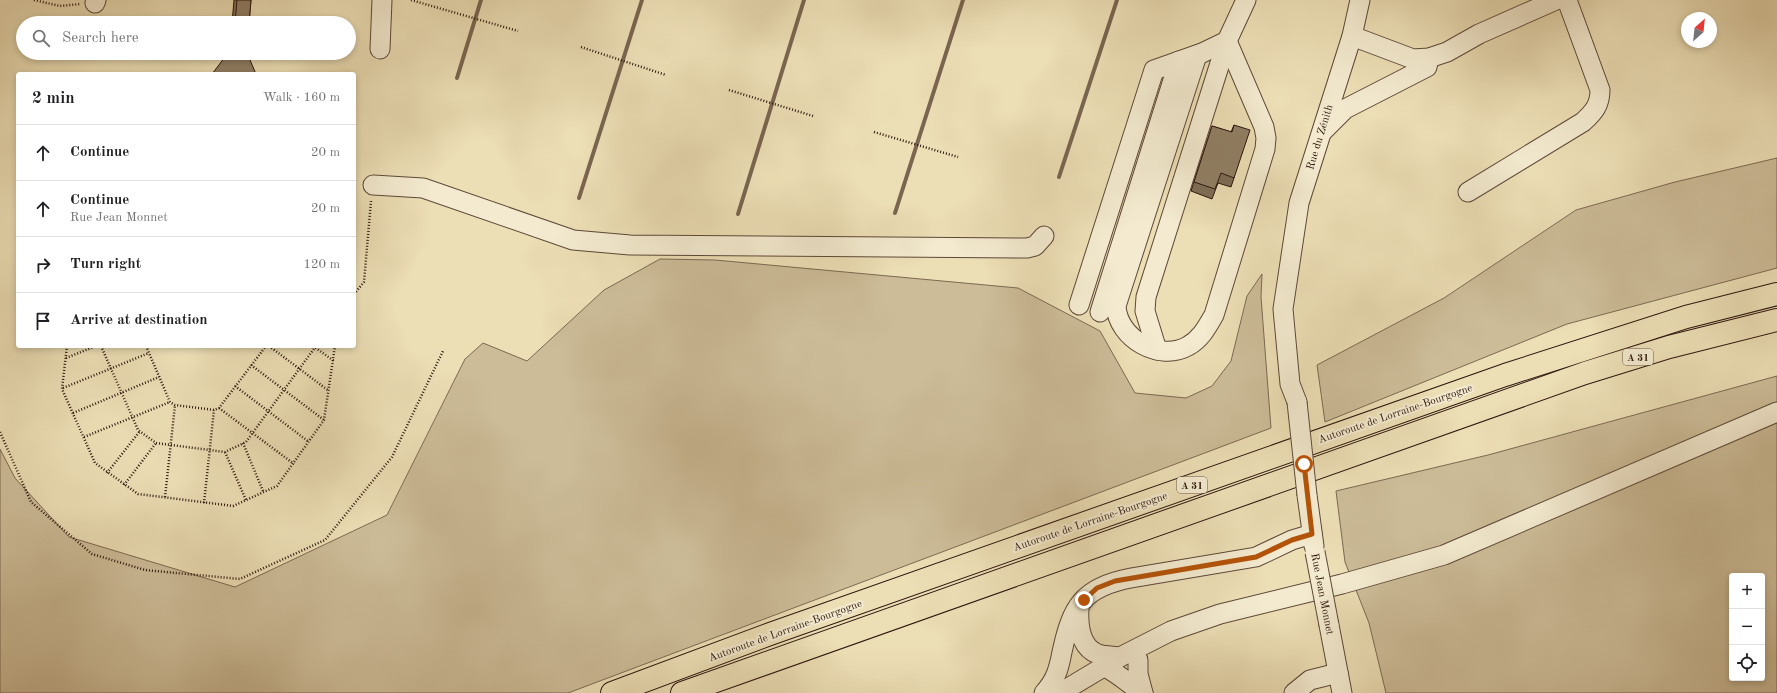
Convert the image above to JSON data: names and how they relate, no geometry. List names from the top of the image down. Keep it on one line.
{"streets":{"highway":["A 31","Autoroute de Lorraine-Bourgogne"],"street":["Rue du Zénith","Rue Jean Monnet"]},"crossings":[["Rue du Zénith","Rue Jean Monnet"]],"north":"top right","page":{"search":"Search here","heading":["2 min","Walk · 160 m"],"list":[["Continue","20 m"],["Continue","Rue Jean Monnet","20 m"],["Turn right","120 m"],"Arrive at destination"],"map_buttons":["+","−"]}}
